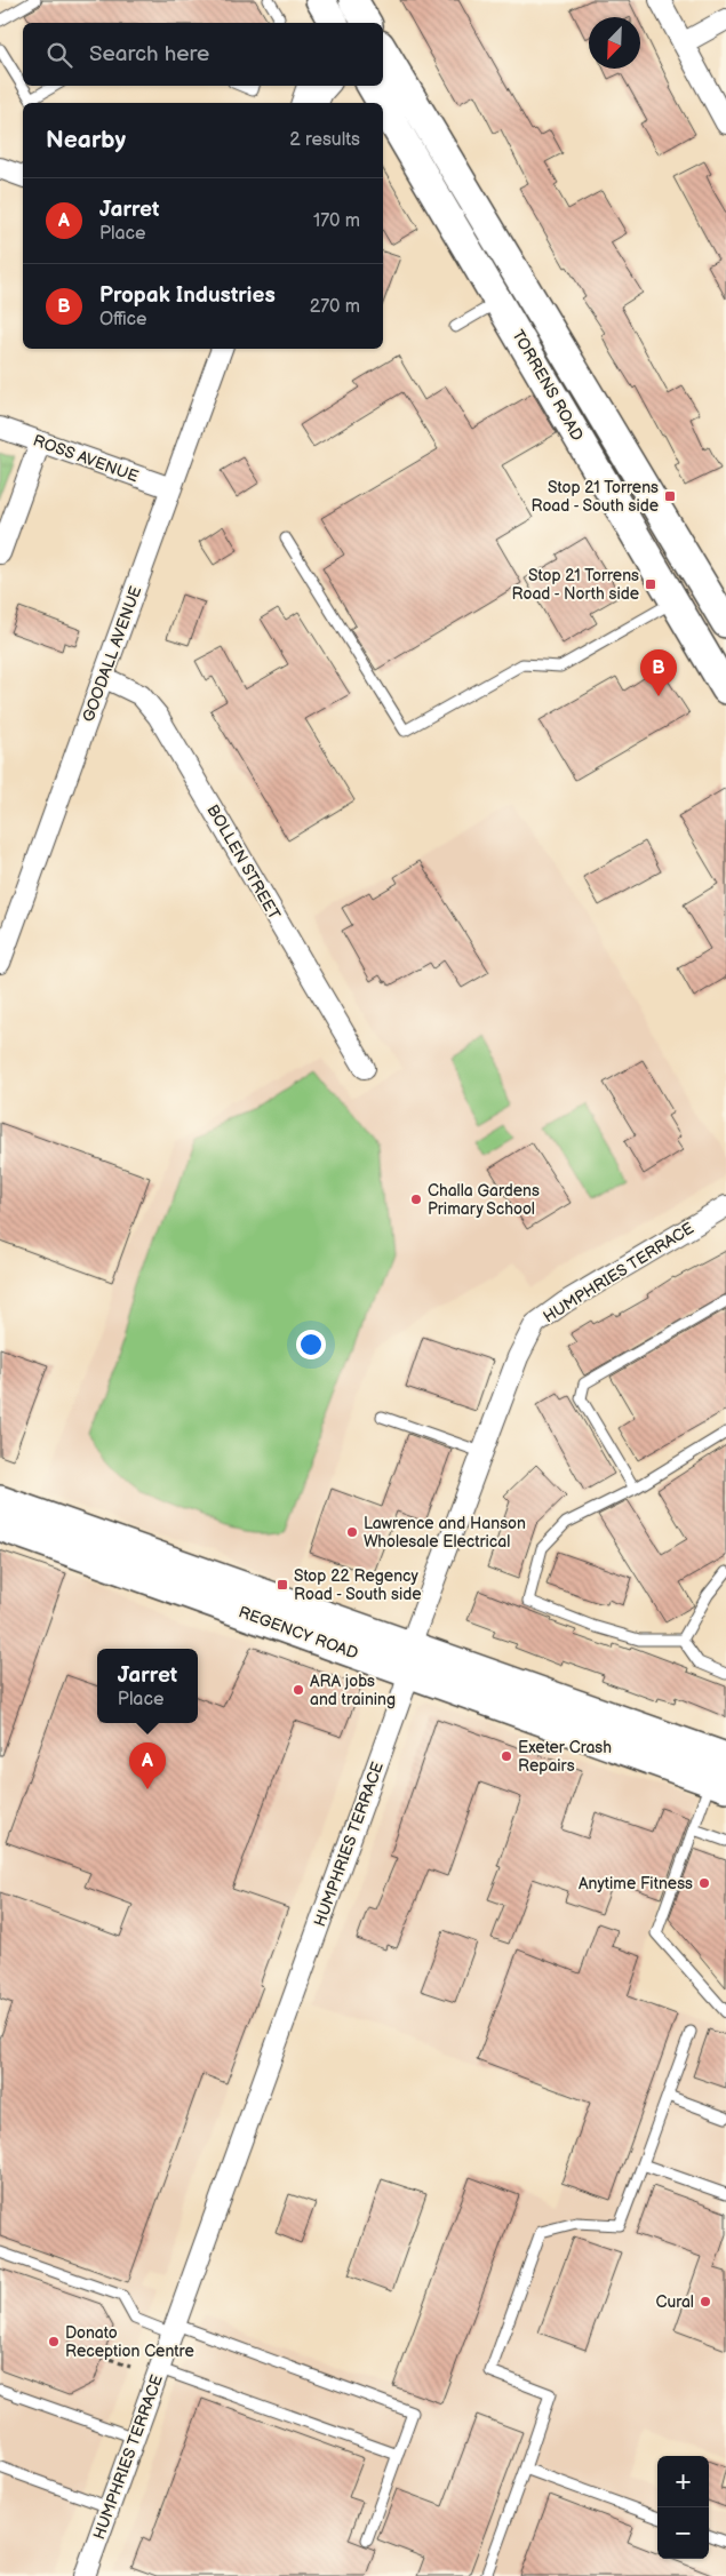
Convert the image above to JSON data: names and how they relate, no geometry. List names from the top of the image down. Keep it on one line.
{"streets":{"main road":["TORRENS ROAD","REGENCY ROAD"],"street":["ROSS AVENUE","GOODALL AVENUE","BOLLEN STREET","HUMPHRIES TERRACE"]},"crossings":[["ROSS AVENUE","GOODALL AVENUE"],["GOODALL AVENUE","BOLLEN STREET"],["HUMPHRIES TERRACE","REGENCY ROAD"]],"places":{"transit":["Stop 21 Torrens Road - South side","Stop 21 Torrens Road - North side","Stop 22 Regency Road - South side"],"other":["Challa Gardens Primary School","Lawrence and Hanson Wholesale Electrical","ARA jobs and training","Exeter Crash Repairs","Anytime Fitness","Cural","Donato Reception Centre"]},"north":"bottom left","page":{"search":"Search here","heading":["Nearby","2 results"],"list":[{"mark":"A","name":"Jarret","note":"Place","value":"170 m"},{"mark":"B","name":"Propak Industries","note":"Office","value":"270 m"}],"pins":["B","A"],"popup":["Jarret","Place"],"map_buttons":["+","−"]}}
